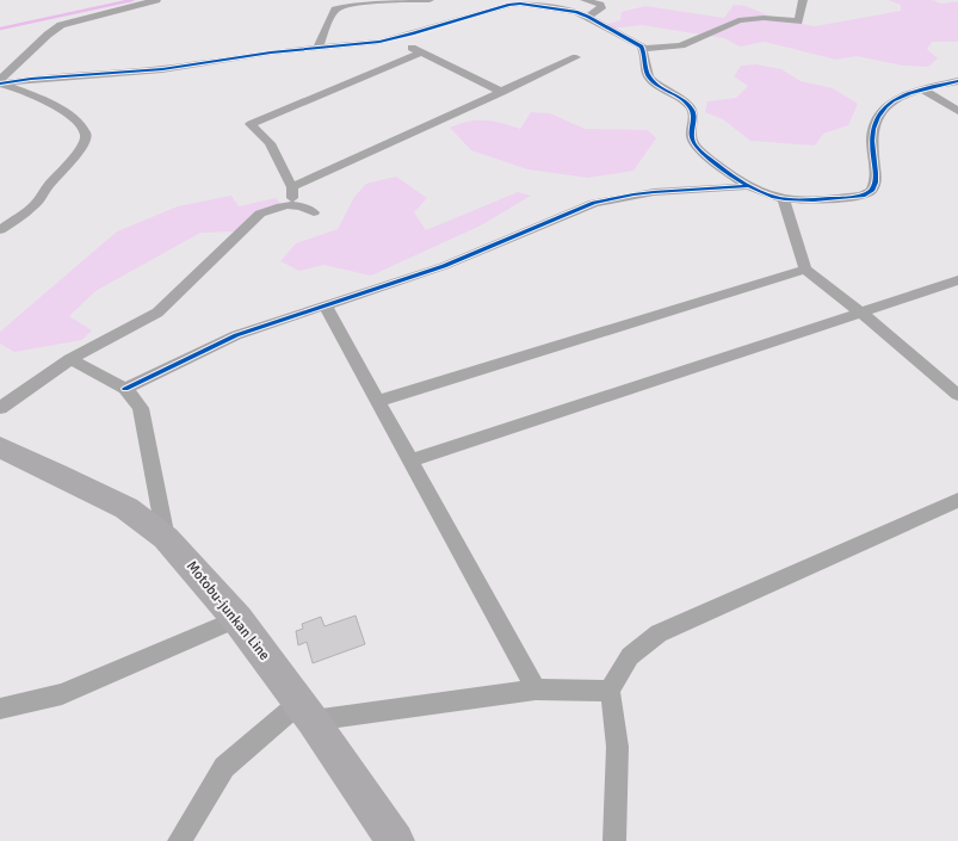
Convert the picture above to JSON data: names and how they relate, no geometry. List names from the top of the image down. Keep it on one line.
{"streets":{"main road":["Motobu-junkan Line"]}}
